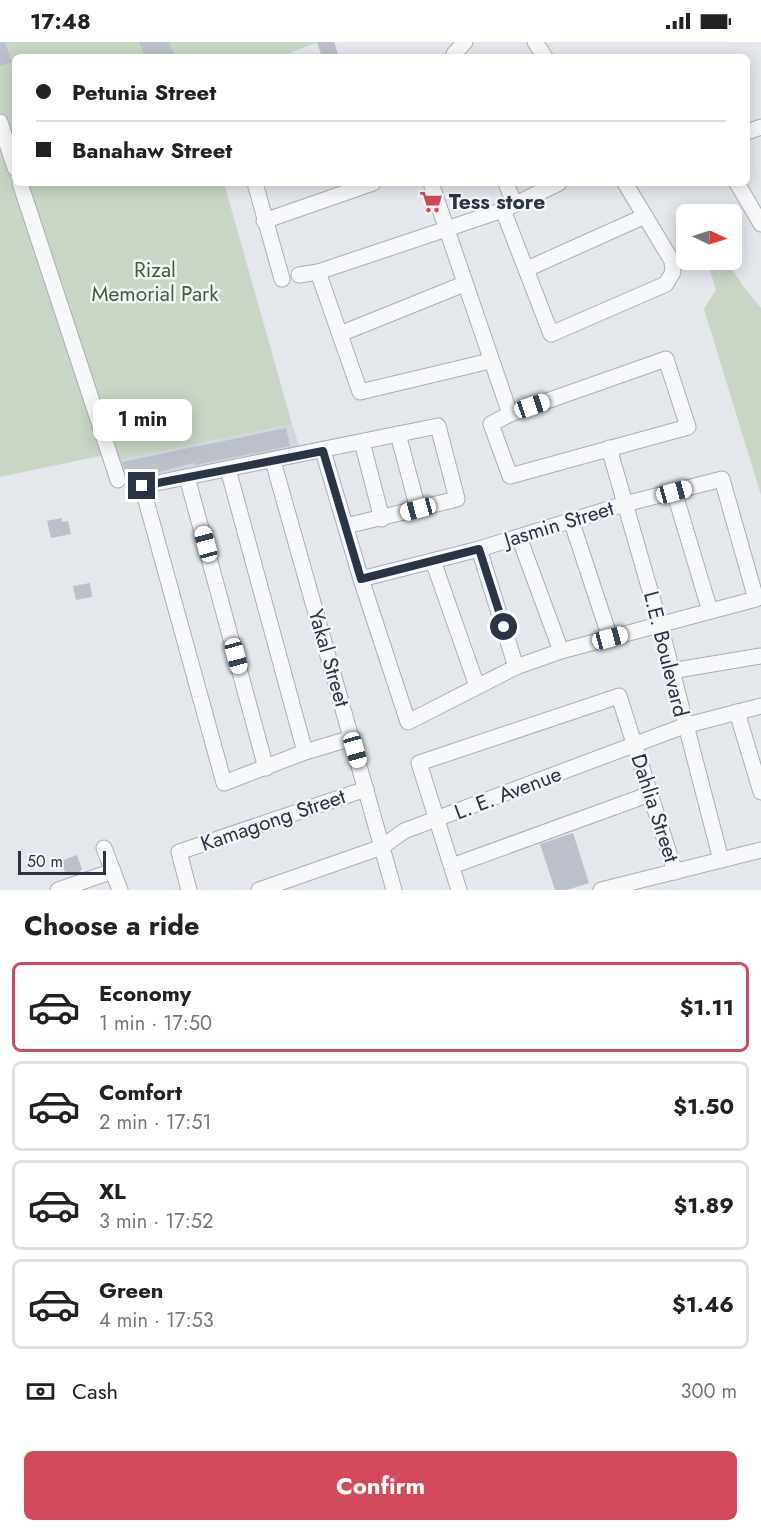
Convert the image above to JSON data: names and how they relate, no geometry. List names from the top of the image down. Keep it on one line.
{"streets":{"street":["Jasmin Street","L.E. Boulevard","Yakal Street","L. E. Avenue","Dahlia Street","Kamagong Street"]},"crossings":[["Jasmin Street","L.E. Boulevard"],["L.E. Boulevard","L. E. Avenue"],["Yakal Street","L. E. Avenue"],["Yakal Street","Kamagong Street"],["L. E. Avenue","Dahlia Street"]],"parks":["Rizal Memorial Park"],"places":{"supermarket":["Tess store"]},"scale_bar":"50 m","north":"right","page":{"status":"17:48","banner":["Petunia Street","Banahaw Street"],"bubble":"1 min","scale":"50 m","heading":"Choose a ride","list":[{"name":"Economy","note":"1 min · 17:50","value":"$1.11"},{"name":"Comfort","note":"2 min · 17:51","value":"$1.50"},{"name":"XL","note":"3 min · 17:52","value":"$1.89"},{"name":"Green","note":"4 min · 17:53","value":"$1.46"}],"pay":["Cash","300 m"],"buttons":"Confirm"}}
